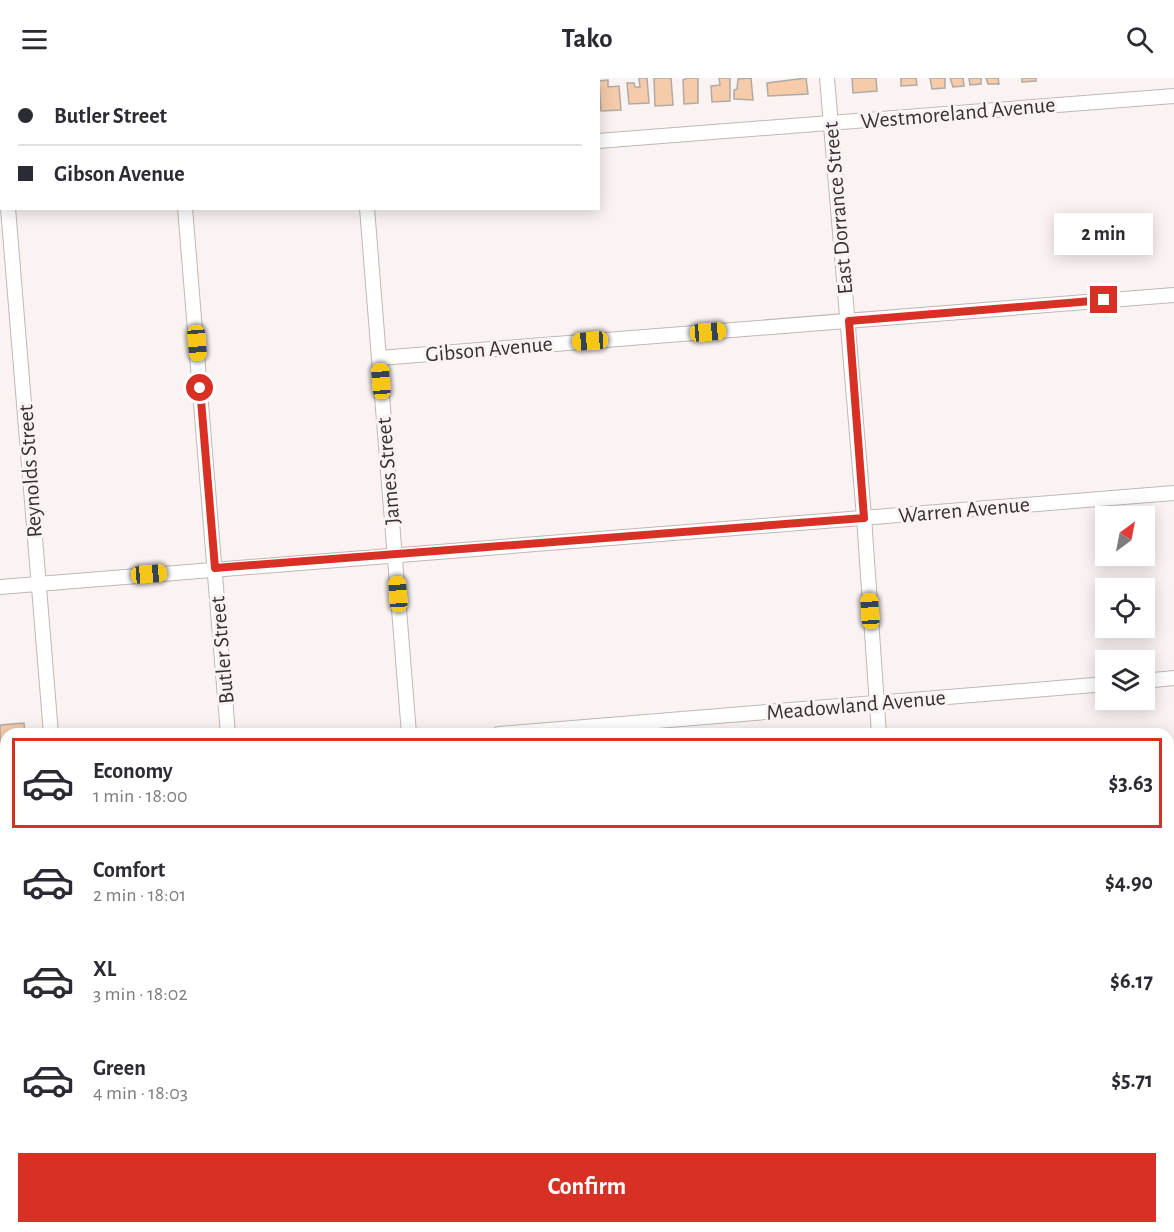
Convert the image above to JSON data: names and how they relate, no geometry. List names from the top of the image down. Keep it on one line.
{"streets":{"street":["Westmoreland Avenue","East Dorrance Street","Gibson Avenue","Reynolds Street","James Street","Warren Avenue","Butler Street","Meadowland Avenue"]},"crossings":[["Westmoreland Avenue","East Dorrance Street"],["East Dorrance Street","Gibson Avenue"],["East Dorrance Street","Warren Avenue"],["East Dorrance Street","Meadowland Avenue"],["Gibson Avenue","James Street"],["Reynolds Street","Warren Avenue"],["James Street","Warren Avenue"],["Warren Avenue","Butler Street"]],"north":"top right","page":{"header":"Tako","banner":["Butler Street","Gibson Avenue"],"bubble":"2 min","list":[{"name":"Economy","note":"1 min · 18:00","value":"$3.63"},{"name":"Comfort","note":"2 min · 18:01","value":"$4.90"},{"name":"XL","note":"3 min · 18:02","value":"$6.17"},{"name":"Green","note":"4 min · 18:03","value":"$5.71"}],"buttons":"Confirm"}}
